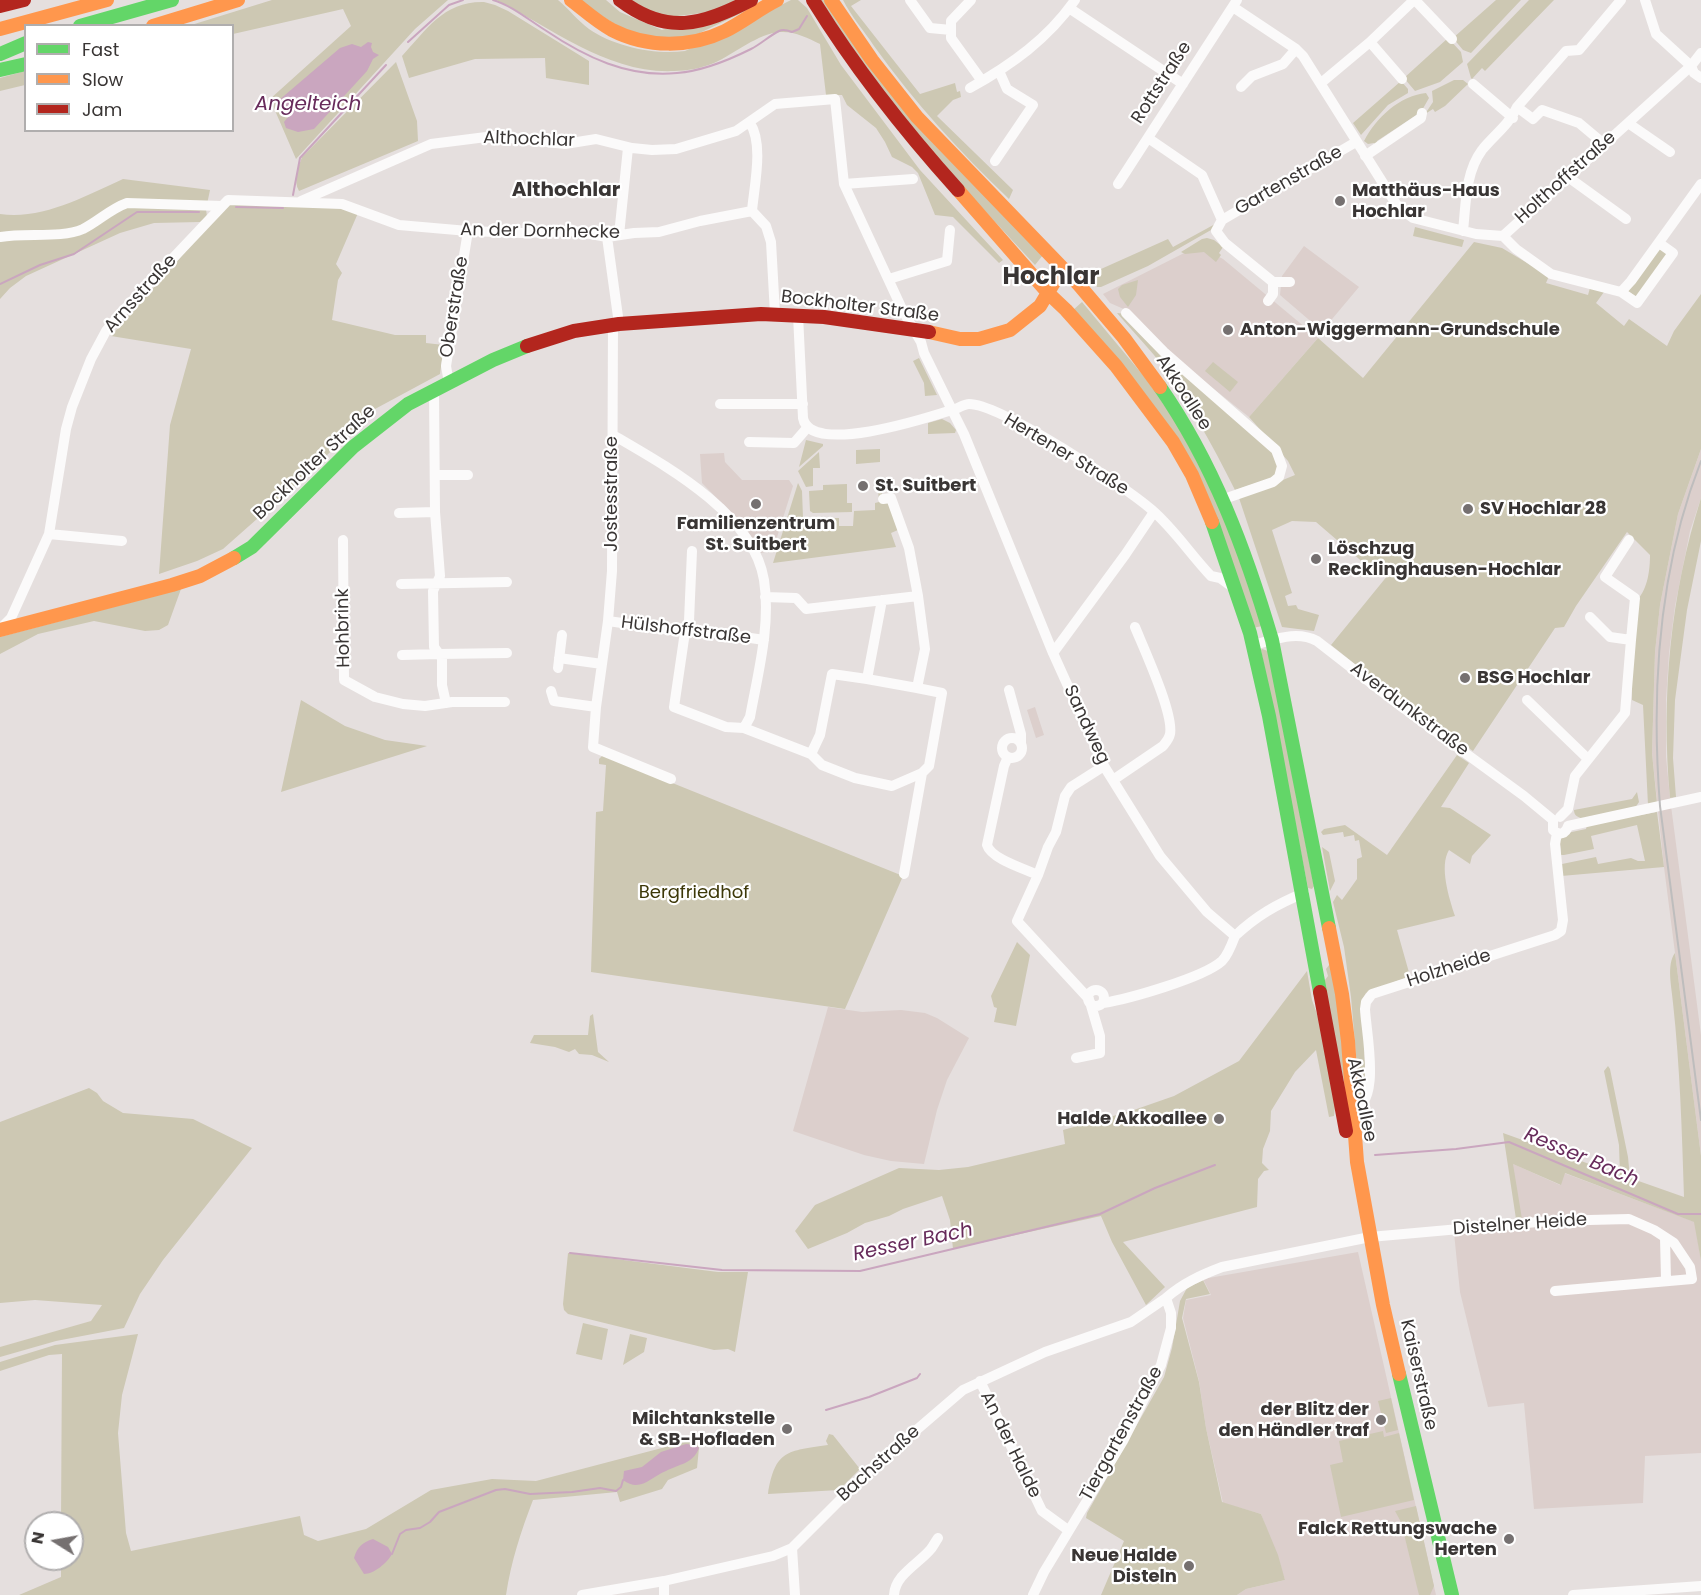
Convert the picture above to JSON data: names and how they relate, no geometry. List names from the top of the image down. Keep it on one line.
{"streets":{"main road":["Bockholter Straße","Akkoallee","Kaiserstraße"],"street":["Rottstraße","Althochlar","Holthoffstraße","Gartenstraße","An der Dornhecke","Arnsstraße","Oberstraße","Hertener Straße","Jostesstraße","Hohbrink","Hülshoffstraße","Averdunkstraße","Sandweg","Holzheide","Distelner Heide","Tiergartenstraße","An der Halde","Bachstraße"]},"crossings":[["Rottstraße","Holthoffstraße"],["Rottstraße","Gartenstraße"],["Althochlar","An der Dornhecke"],["Holthoffstraße","Gartenstraße"],["An der Dornhecke","Arnsstraße"],["An der Dornhecke","Oberstraße"],["An der Dornhecke","Jostesstraße"],["Arnsstraße","Bockholter Straße"],["Oberstraße","Bockholter Straße"],["Bockholter Straße","Akkoallee"],["Bockholter Straße","Jostesstraße"],["Akkoallee","Hertener Straße"],["Akkoallee","Averdunkstraße"],["Akkoallee","Holzheide"],["Akkoallee","Kaiserstraße"],["Hertener Straße","Sandweg"],["Jostesstraße","Hülshoffstraße"],["Averdunkstraße","Holzheide"],["Distelner Heide","Kaiserstraße"],["Tiergartenstraße","An der Halde"],["Tiergartenstraße","Bachstraße"],["An der Halde","Bachstraße"]],"districts":["Althochlar","Hochlar"],"water":["Angelteich","Resser Bach"],"parks":["Bergfriedhof"],"places":["Matthäus-Haus Hochlar","Anton-Wiggermann-Grundschule","St. Suitbert","Familienzentrum St. Suitbert","SV Hochlar 28","Löschzug Recklinghausen-Hochlar","BSG Hochlar","Halde Akkoallee","der Blitz der den Händler traf","Milchtankstelle & SB-Hofladen","Falck Rettungswache Herten","Neue Halde Disteln"],"legend":["Fast","Slow","Jam"],"north":"left"}
